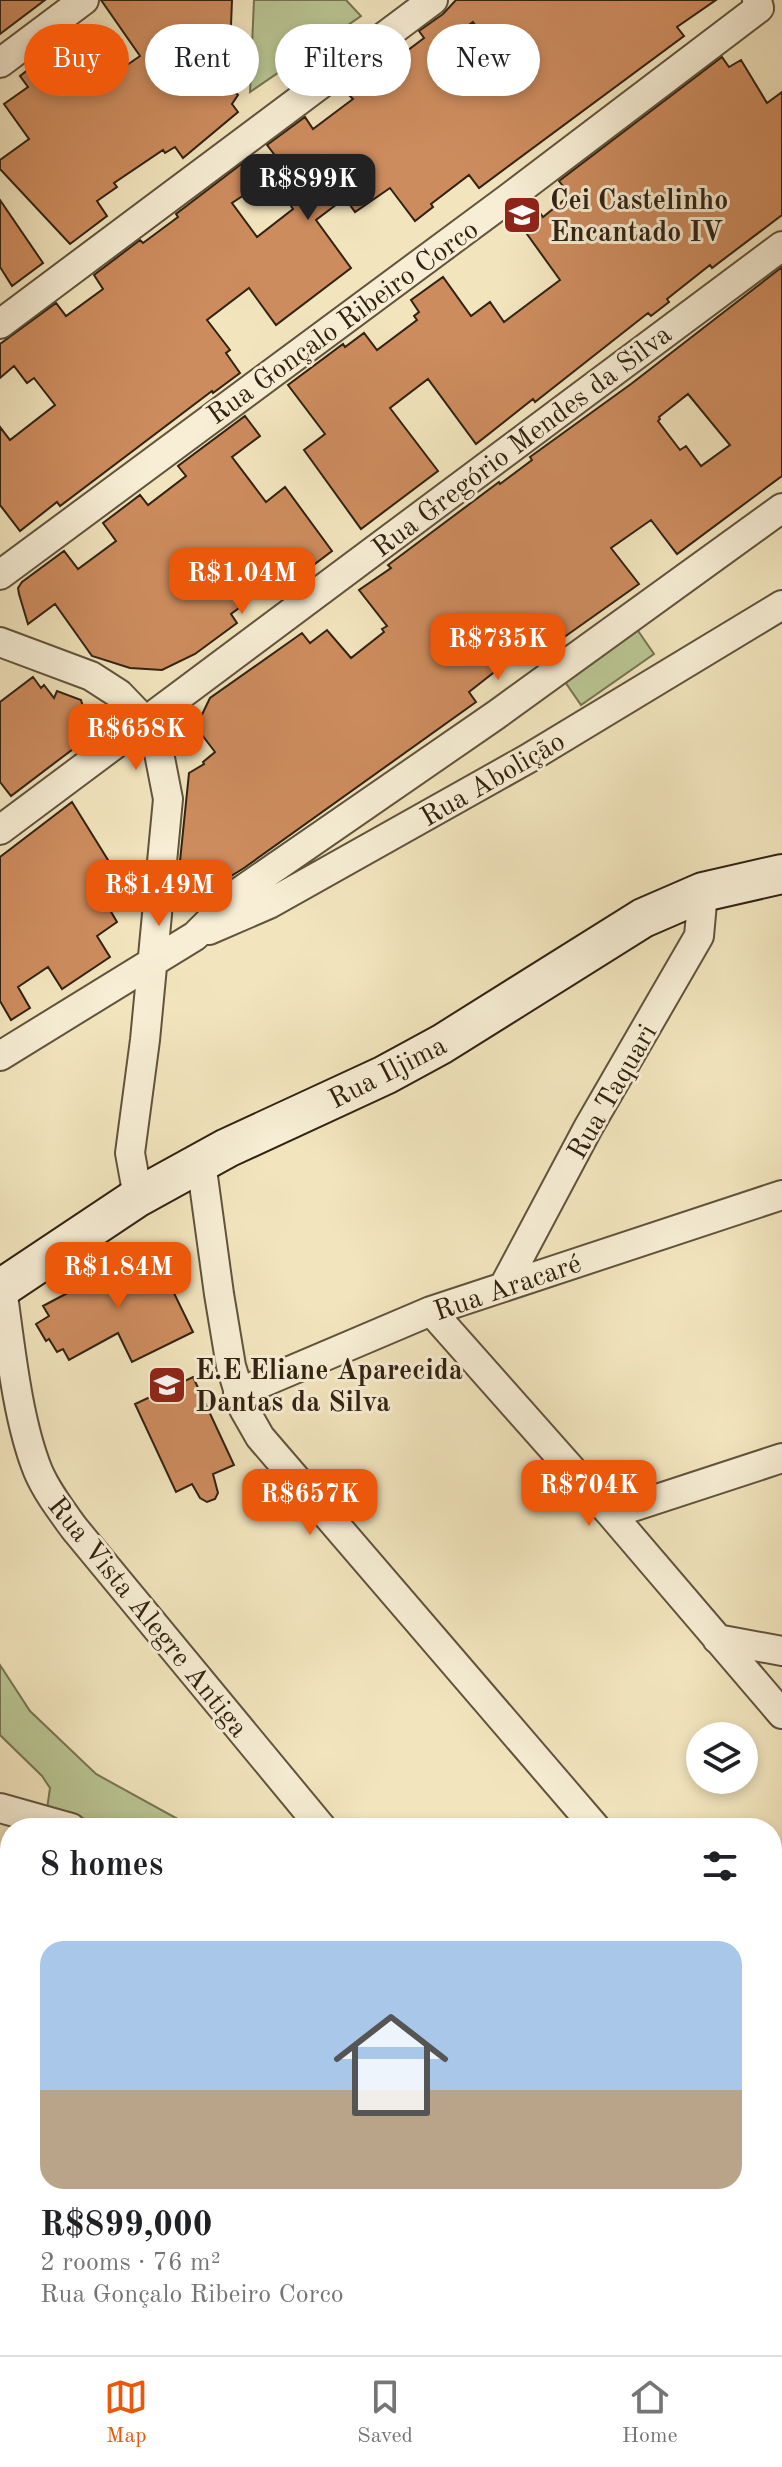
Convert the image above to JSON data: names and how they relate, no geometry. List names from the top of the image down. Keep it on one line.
{"streets":{"main road":["Rua Iljima"],"street":["Rua Gonçalo Ribeiro Corco","Rua Gregório Mendes da Silva","Rua Abolição","Rua Taquari","Rua Aracaré","Rua Vista Alegre Antiga"]},"crossings":[["Rua Iljima","Rua Taquari"],["Rua Iljima","Rua Vista Alegre Antiga"],["Rua Taquari","Rua Aracaré"]],"places":{"school or university":["Cei Castelinho Encantado IV","E.E Eliane Aparecida Dantas da Silva"]},"page":{"chip":["Buy","Rent","Filters","New"],"price":["R$899K","R$1.04M","R$735K","R$658K","R$1.49M","R$1.84M","R$704K","R$657K"],"heading":"8 homes","list":[{"name":"R$899,000","note":"2 rooms · 76 m² · Rua Gonçalo Ribeiro Corco"}],"tabs":["Map","Saved","Home"]}}
